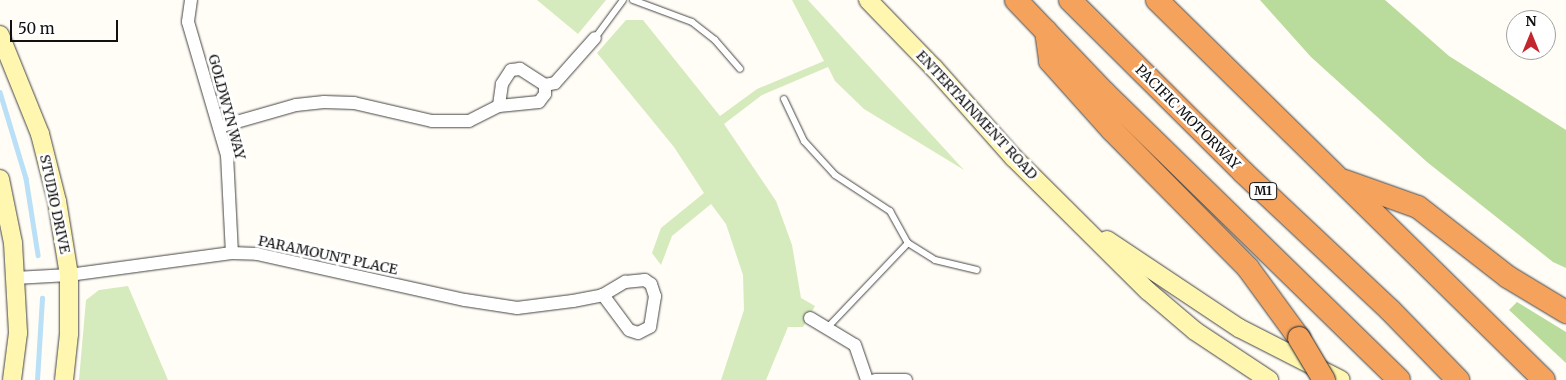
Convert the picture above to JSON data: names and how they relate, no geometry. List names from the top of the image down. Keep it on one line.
{"streets":{"highway":["PACIFIC MOTORWAY","M1"],"street":["GOLDWYN WAY","ENTERTAINMENT ROAD","STUDIO DRIVE","PARAMOUNT PLACE"]},"crossings":[["GOLDWYN WAY","PARAMOUNT PLACE"],["STUDIO DRIVE","PARAMOUNT PLACE"]],"scale_bar":"50 m","north":"top"}
